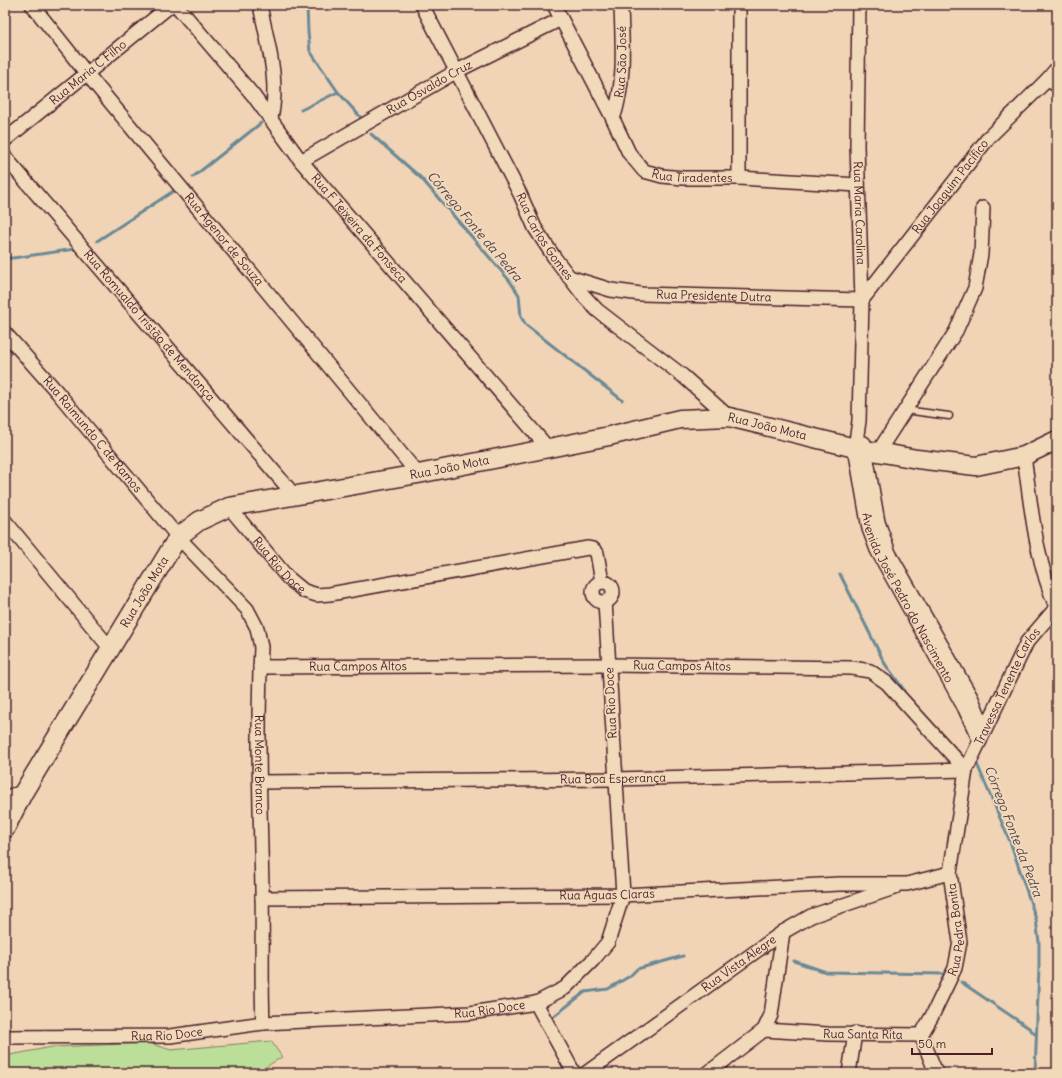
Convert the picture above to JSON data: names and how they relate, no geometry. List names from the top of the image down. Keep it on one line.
{"streets":{"main road":["Rua João Mota"],"street":["Rua São José","Rua Maria C Filho","Rua Osvaldo Cruz","Rua Tiradentes","Rua Joaquim Pacífico","Rua Maria Carolina","Rua F Teixeira da Fonseca","Rua Carlos Gomes","Rua Agenor de Souza","Rua Presidente Dutra","Rua Romualdo Tristão de Mendonça","Rua Raimundo C de Ramos","Rua Rio Doce","Avenida José Pedro do Nascimento","Rua Campos Altos","Travessa Tenente Carlos","Rua Monte Branco","Rua Boa Esperança","Rua Águas Claras","Rua Pedra Bonita","Rua Vista Alegre","Rua Santa Rita"]},"crossings":[["Rua São José","Rua Tiradentes"],["Rua Maria C Filho","Rua Agenor de Souza"],["Rua Osvaldo Cruz","Rua Tiradentes"],["Rua Osvaldo Cruz","Rua F Teixeira da Fonseca"],["Rua Osvaldo Cruz","Rua Carlos Gomes"],["Rua Tiradentes","Rua Maria Carolina"],["Rua Joaquim Pacífico","Rua Maria Carolina"],["Rua Joaquim Pacífico","Rua Presidente Dutra"],["Rua Maria Carolina","Rua Presidente Dutra"],["Rua Maria Carolina","Rua João Mota"],["Rua Maria Carolina","Avenida José Pedro do Nascimento"],["Rua F Teixeira da Fonseca","Rua João Mota"],["Rua Carlos Gomes","Rua Presidente Dutra"],["Rua Carlos Gomes","Rua João Mota"],["Rua Agenor de Souza","Rua João Mota"],["Rua Romualdo Tristão de Mendonça","Rua João Mota"],["Rua João Mota","Rua Raimundo C de Ramos"],["Rua João Mota","Rua Rio Doce"],["Rua João Mota","Avenida José Pedro do Nascimento"],["Rua João Mota","Rua Monte Branco"],["Rua Raimundo C de Ramos","Rua Monte Branco"],["Rua Rio Doce","Rua Campos Altos"],["Rua Rio Doce","Rua Monte Branco"],["Rua Rio Doce","Rua Boa Esperança"],["Rua Rio Doce","Rua Águas Claras"],["Avenida José Pedro do Nascimento","Travessa Tenente Carlos"],["Rua Campos Altos","Travessa Tenente Carlos"],["Rua Campos Altos","Rua Monte Branco"],["Rua Campos Altos","Rua Boa Esperança"],["Rua Campos Altos","Rua Pedra Bonita"],["Travessa Tenente Carlos","Rua Boa Esperança"],["Travessa Tenente Carlos","Rua Pedra Bonita"],["Rua Monte Branco","Rua Boa Esperança"],["Rua Monte Branco","Rua Águas Claras"],["Rua Boa Esperança","Rua Pedra Bonita"],["Rua Águas Claras","Rua Pedra Bonita"],["Rua Águas Claras","Rua Vista Alegre"],["Rua Pedra Bonita","Rua Santa Rita"]],"water":["Córrego Fonte da Pedra"],"scale_bar":"50 m"}
